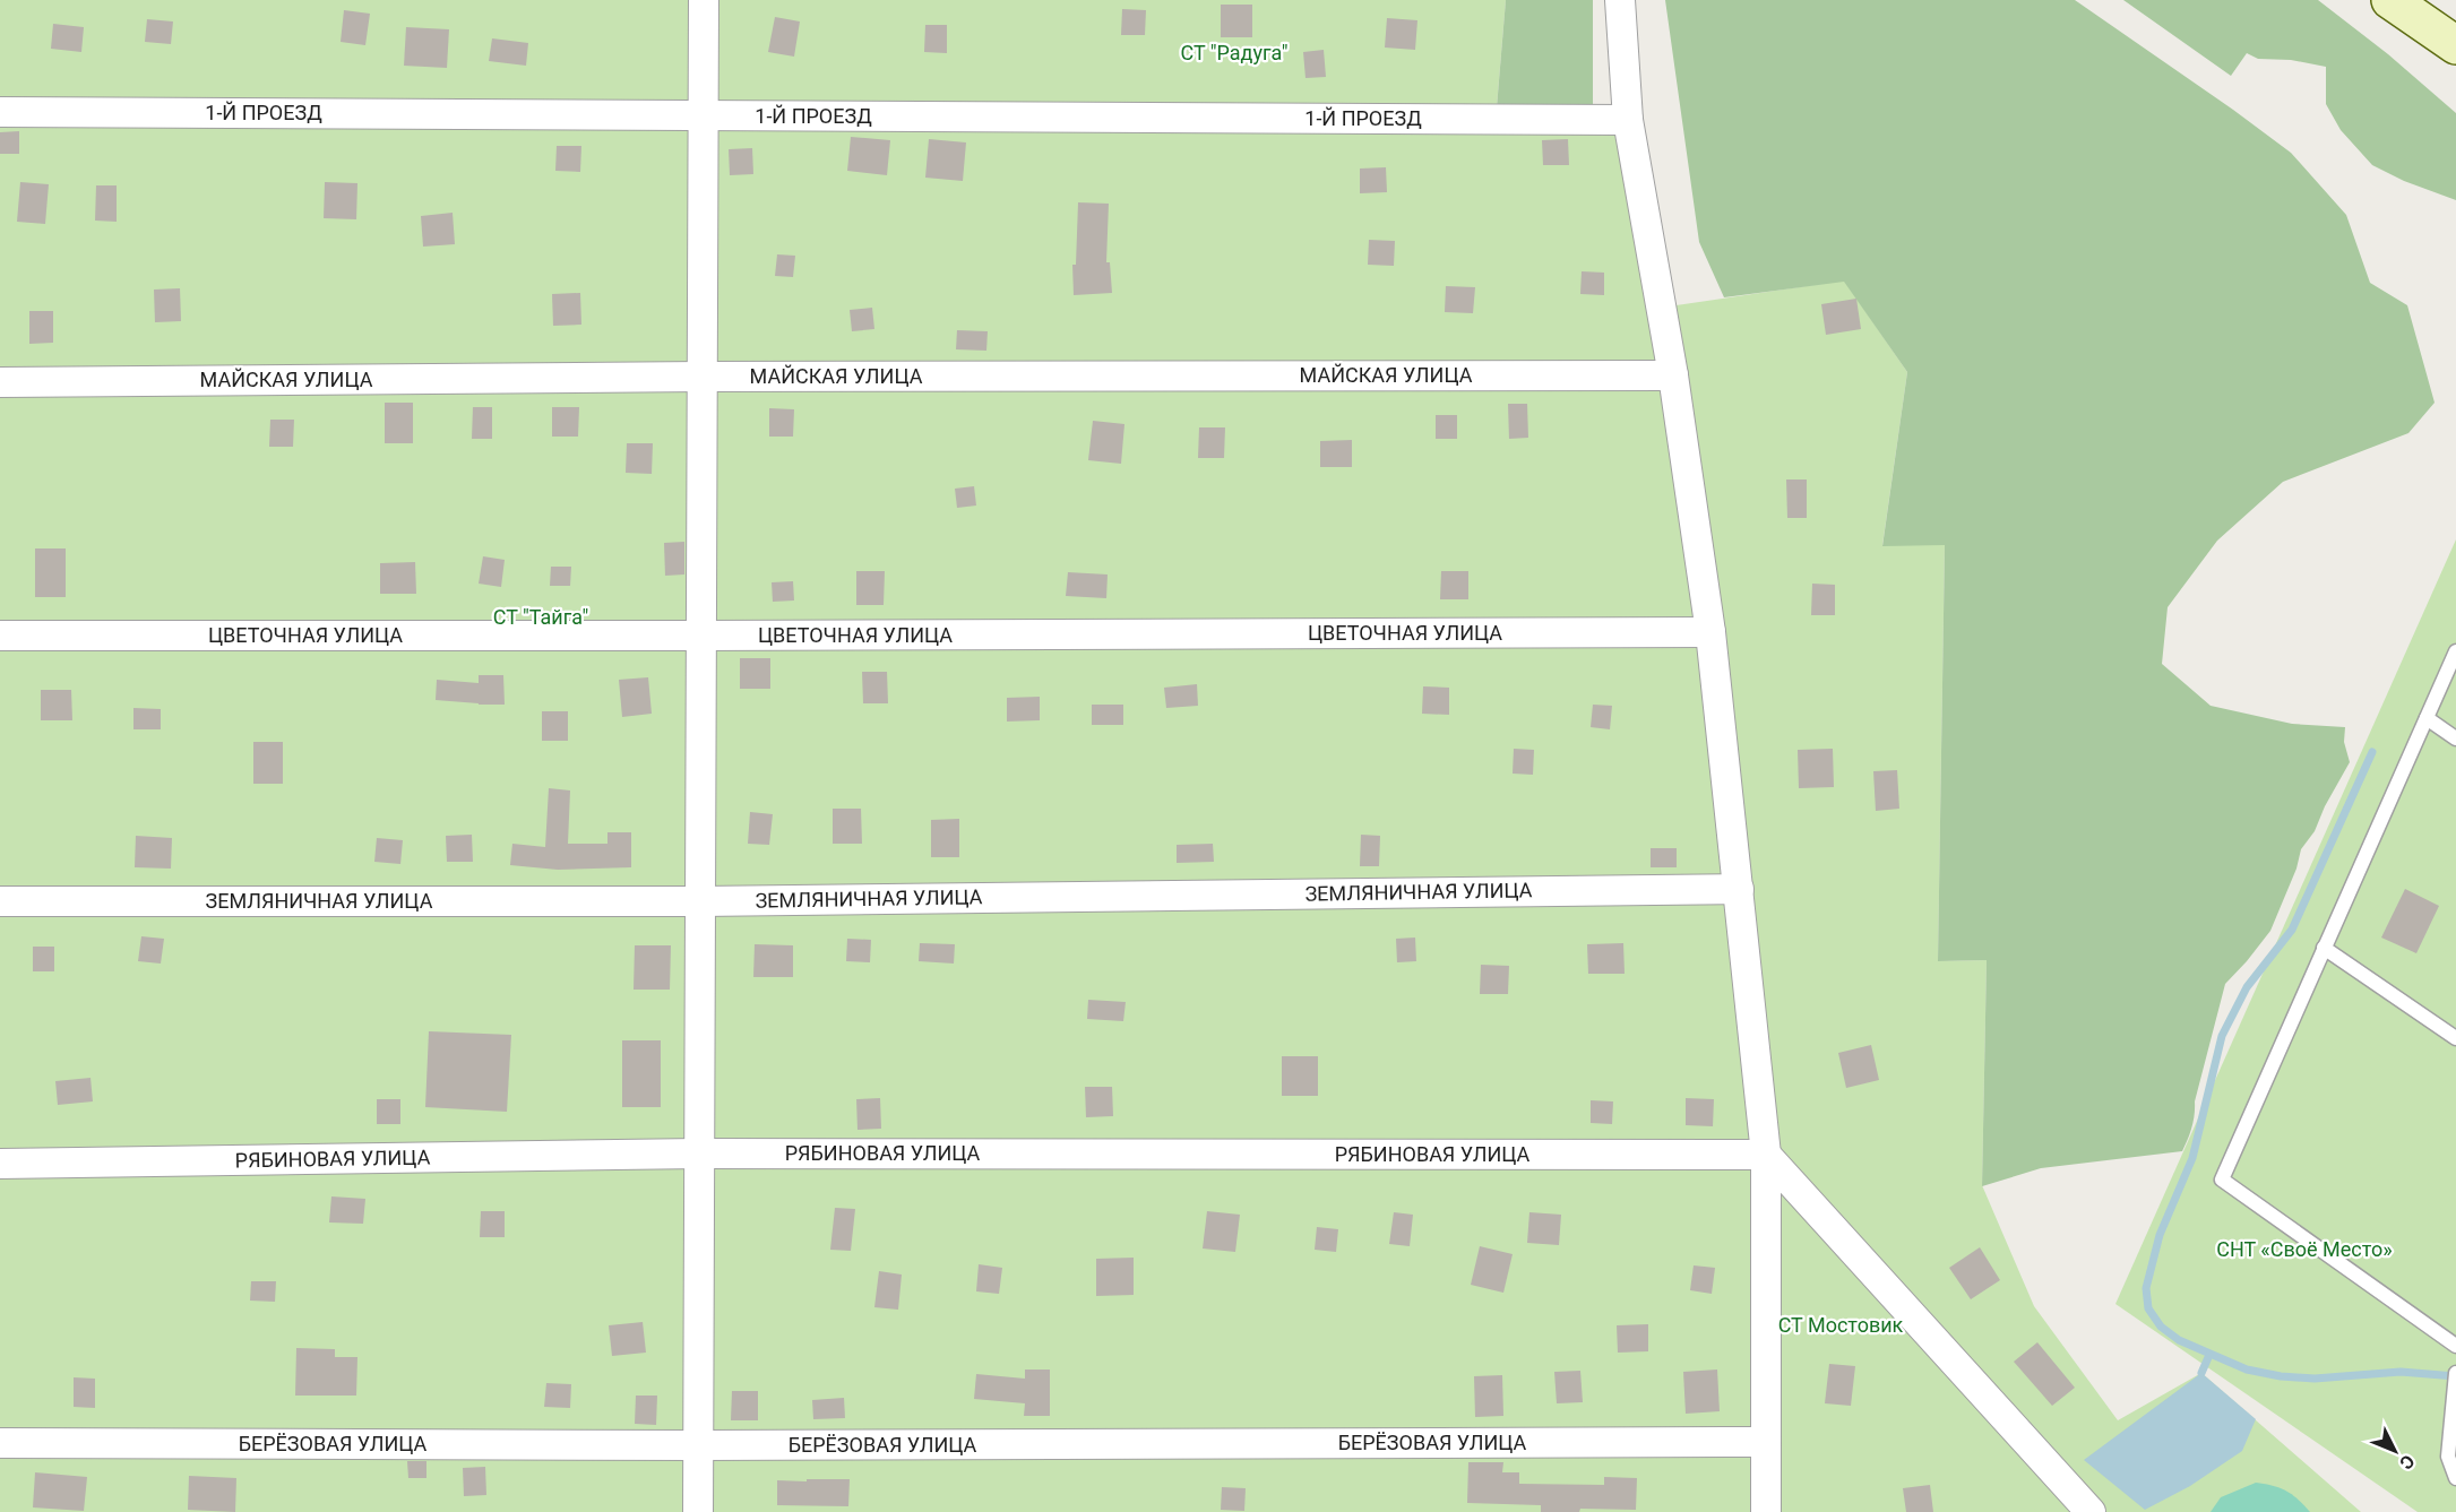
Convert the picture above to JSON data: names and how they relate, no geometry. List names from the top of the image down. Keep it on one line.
{"streets":{"street":["1-Й ПРОЕЗД","МАЙСКАЯ УЛИЦА","ЦВЕТОЧНАЯ УЛИЦА","ЗЕМЛЯНИЧНАЯ УЛИЦА","РЯБИНОВАЯ УЛИЦА","БЕРЁЗОВАЯ УЛИЦА"]},"parks":["СТ \"Радуга\"","СТ \"Тайга\"","СНТ «Своё Место»","СТ Мостовик"],"north":"bottom right"}
